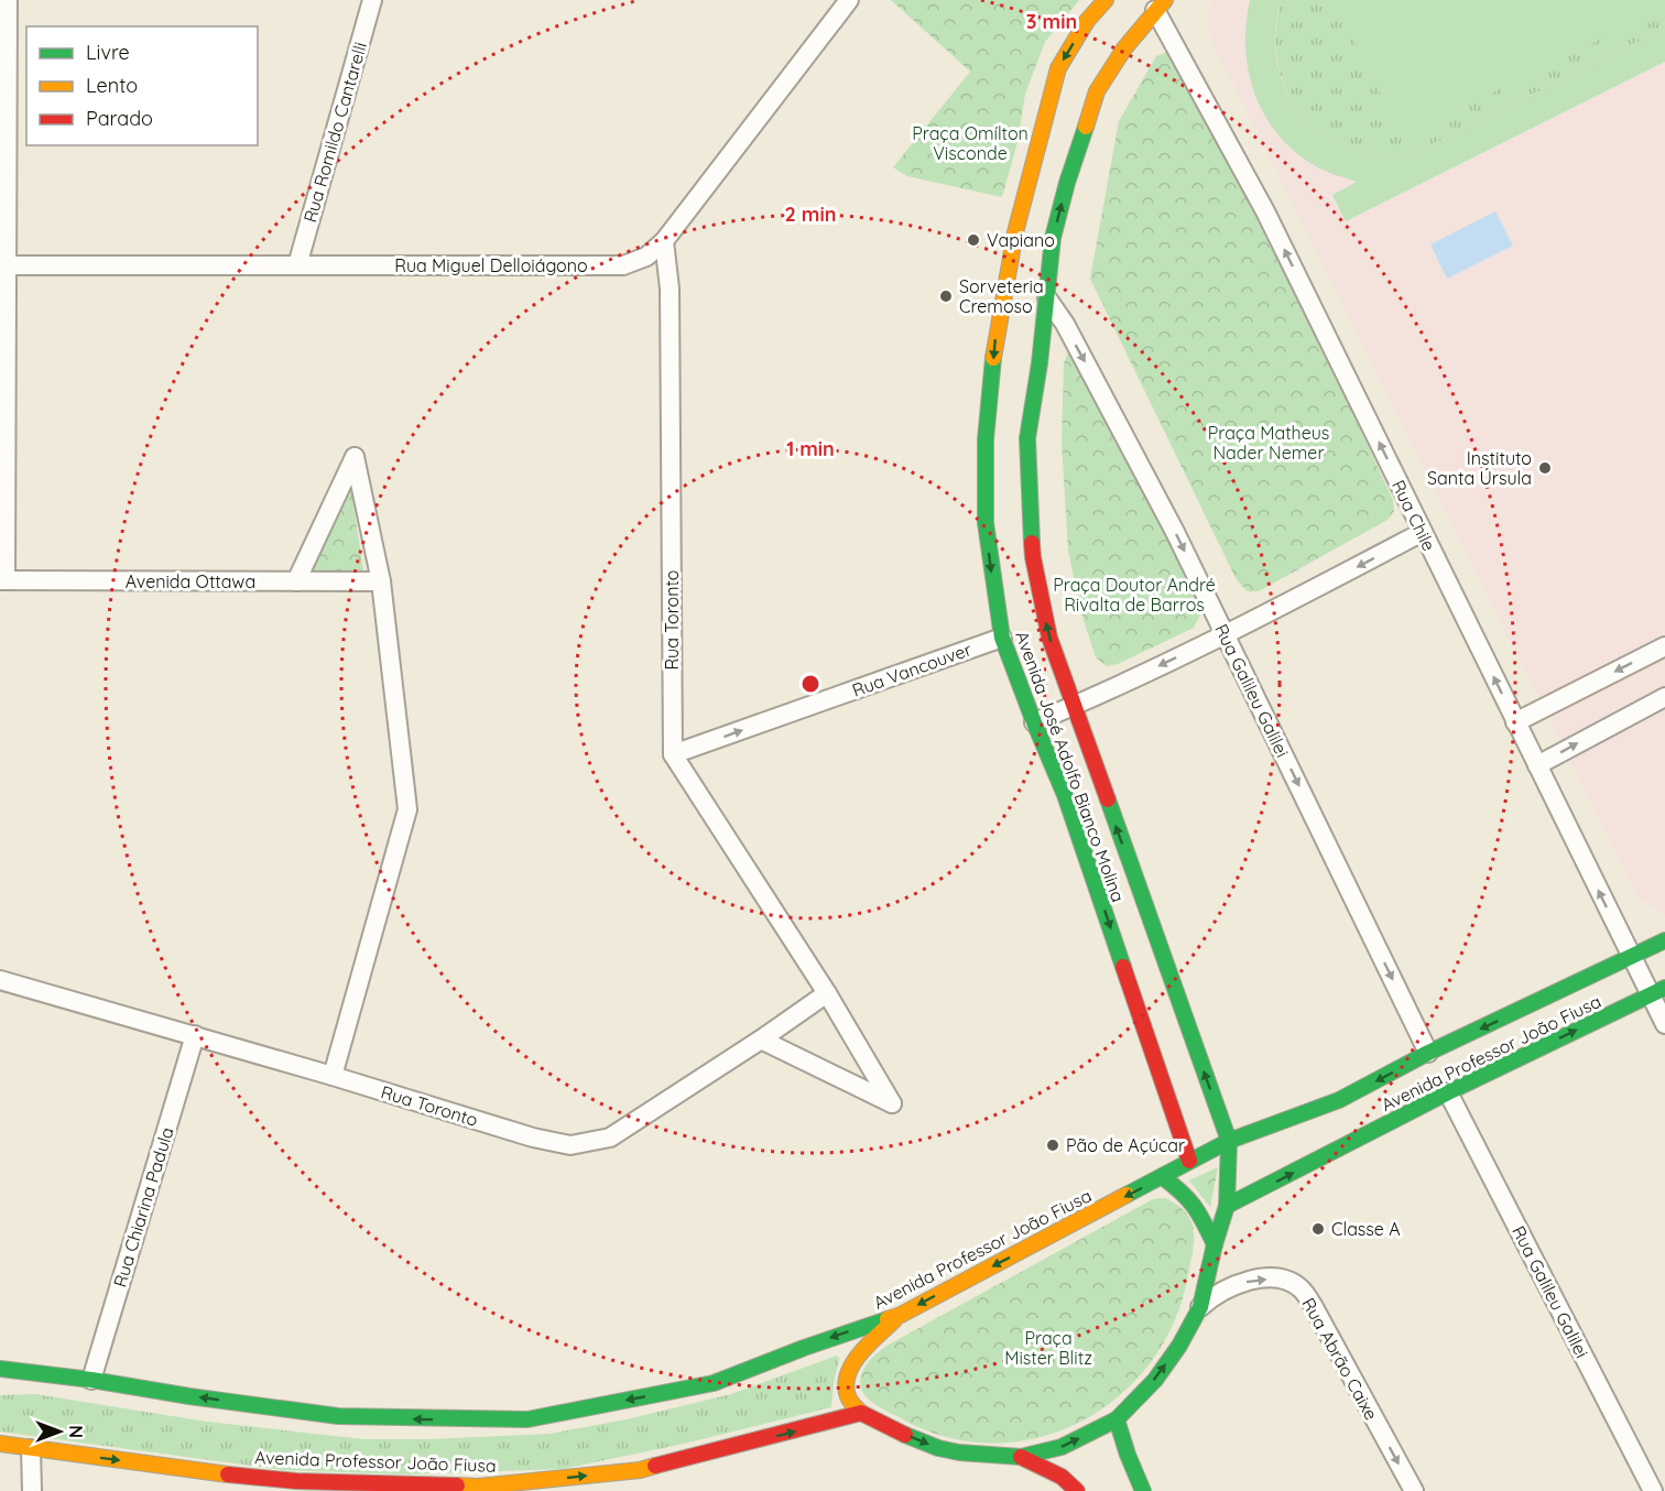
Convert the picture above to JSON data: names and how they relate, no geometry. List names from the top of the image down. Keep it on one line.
{"streets":{"main road":["Avenida José Adolfo Bianco Molina","Avenida Professor João Fiusa"],"street":["Rua Romildo Cantarelli","Rua Miguel Delloiágono","Rua Chile","Avenida Ottawa","Rua Toronto","Rua Vancouver","Rua Galileu Galilei","Rua Chiarina Padula","Rua Abrão Caixe"]},"crossings":[["Rua Romildo Cantarelli","Rua Miguel Delloiágono"],["Rua Miguel Delloiágono","Rua Toronto"],["Rua Chile","Avenida José Adolfo Bianco Molina"],["Rua Chile","Avenida Professor João Fiusa"],["Rua Toronto","Rua Vancouver"],["Rua Toronto","Rua Chiarina Padula"],["Rua Vancouver","Avenida José Adolfo Bianco Molina"],["Rua Galileu Galilei","Avenida José Adolfo Bianco Molina"],["Rua Galileu Galilei","Avenida Professor João Fiusa"],["Avenida José Adolfo Bianco Molina","Avenida Professor João Fiusa"],["Avenida Professor João Fiusa","Rua Chiarina Padula"]],"one_way":["Rua Chile","Rua Vancouver","Rua Galileu Galilei","Rua Abrão Caixe"],"parks":["Praça Omílton Visconde","Praça Matheus Nader Nemer","Praça Doutor André Rivalta de Barros","Praça Mister Blitz"],"places":["Vapiano","Sorveteria Cremoso","Instituto Santa Úrsula","Pão de Açúcar","Classe A"],"legend":["Livre","Lento","Parado"],"north":"right","rings":["3 min","2 min","1 min"]}
